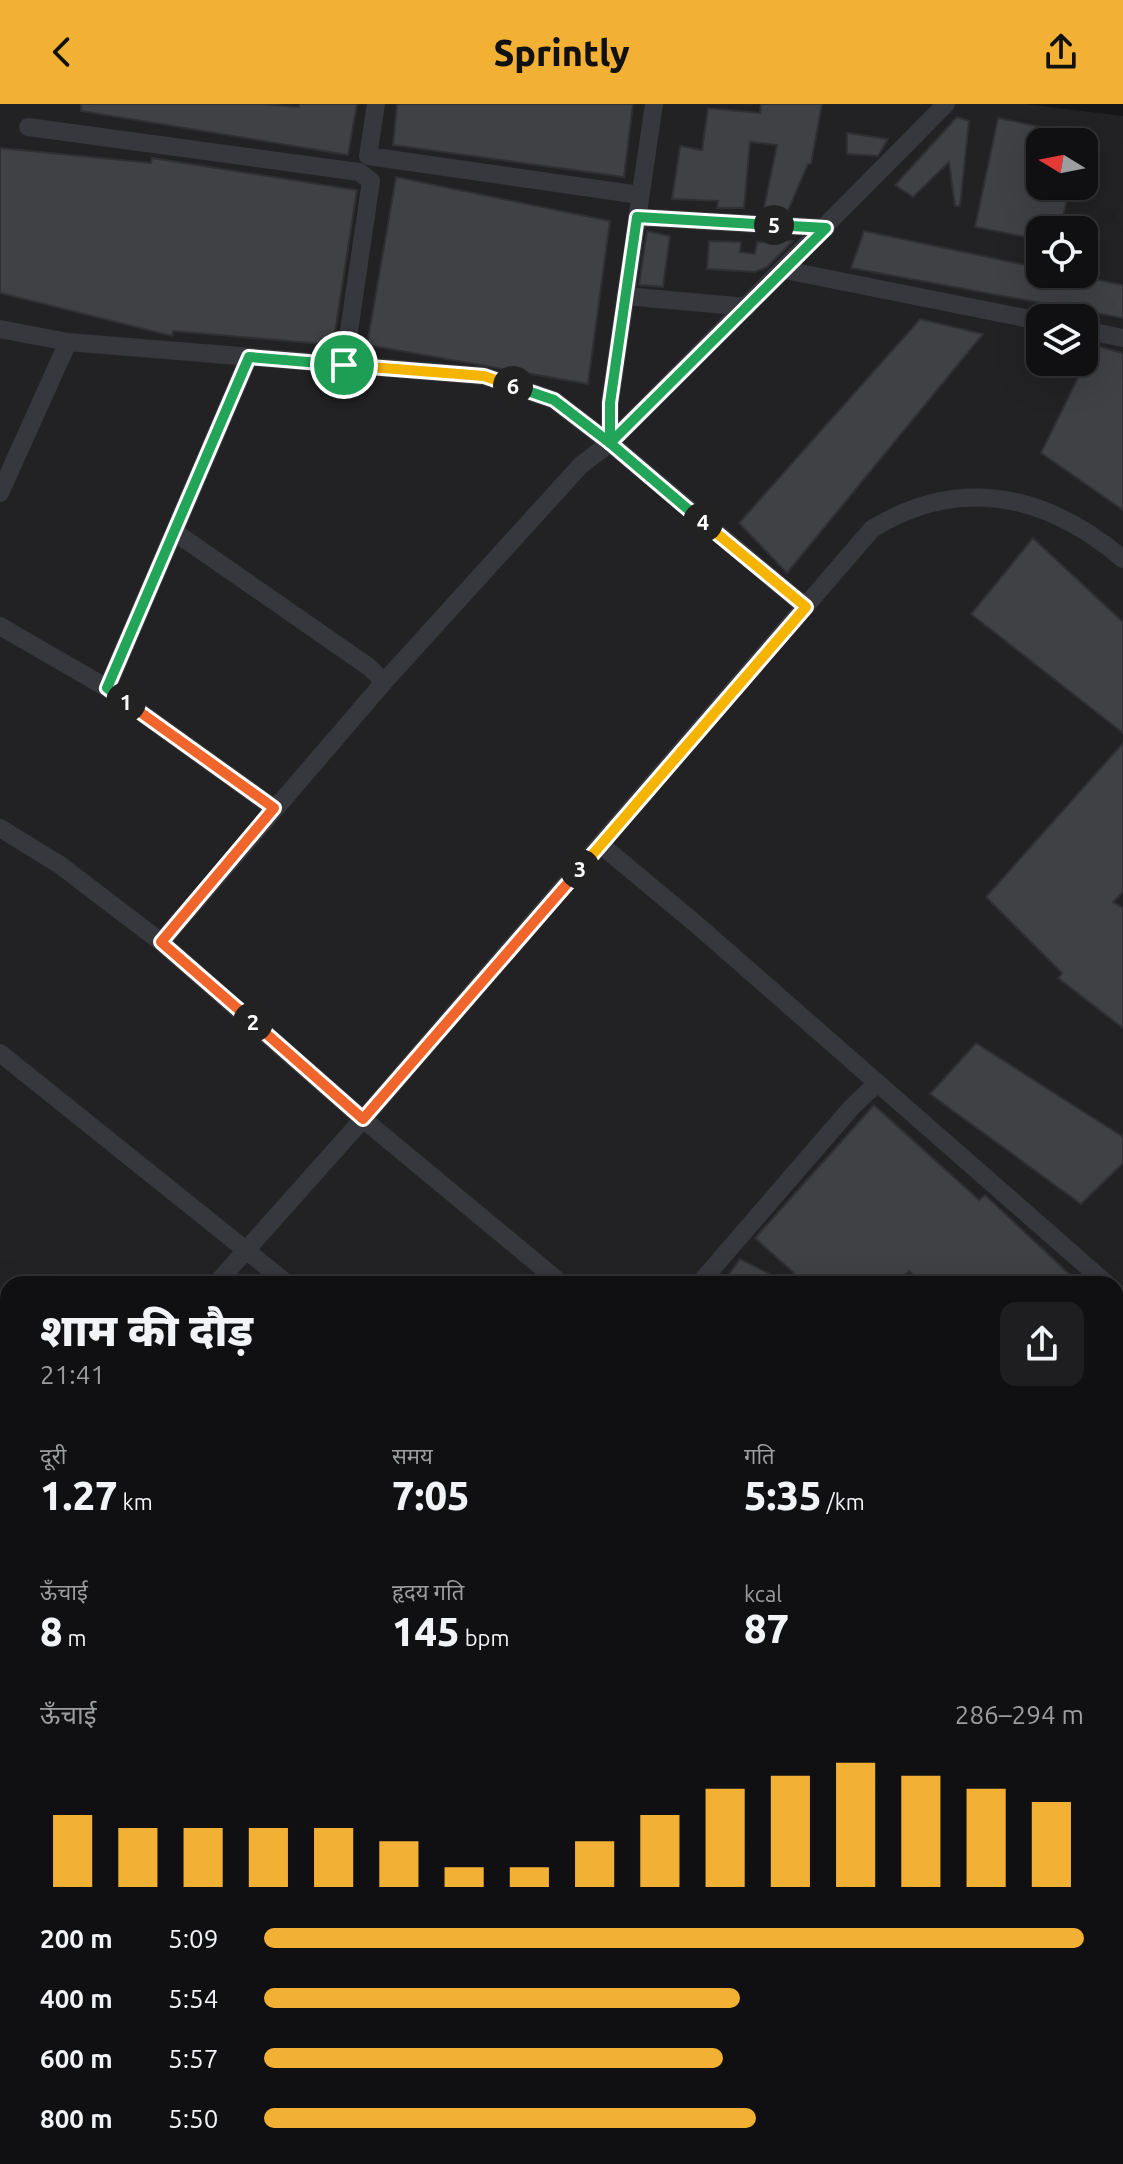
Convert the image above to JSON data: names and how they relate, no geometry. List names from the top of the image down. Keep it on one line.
{"north":"left","page":{"header":"Sprintly","pins":["5","6","4","1","3","2"],"heading":["शाम की दौड़","21:41"],"stats":[["दूरी","1.27 km"],["समय","7:05"],["गति","5:35 /km"],["ऊँचाई","8 m"],["हृदय गति","145 bpm"],["kcal","87"]],"chart":["ऊँचाई","286–294 m"],"list":[{"name":"200 m","note":"5:09"},{"name":"400 m","note":"5:54"},{"name":"600 m","note":"5:57"},{"name":"800 m","note":"5:50"}]}}
